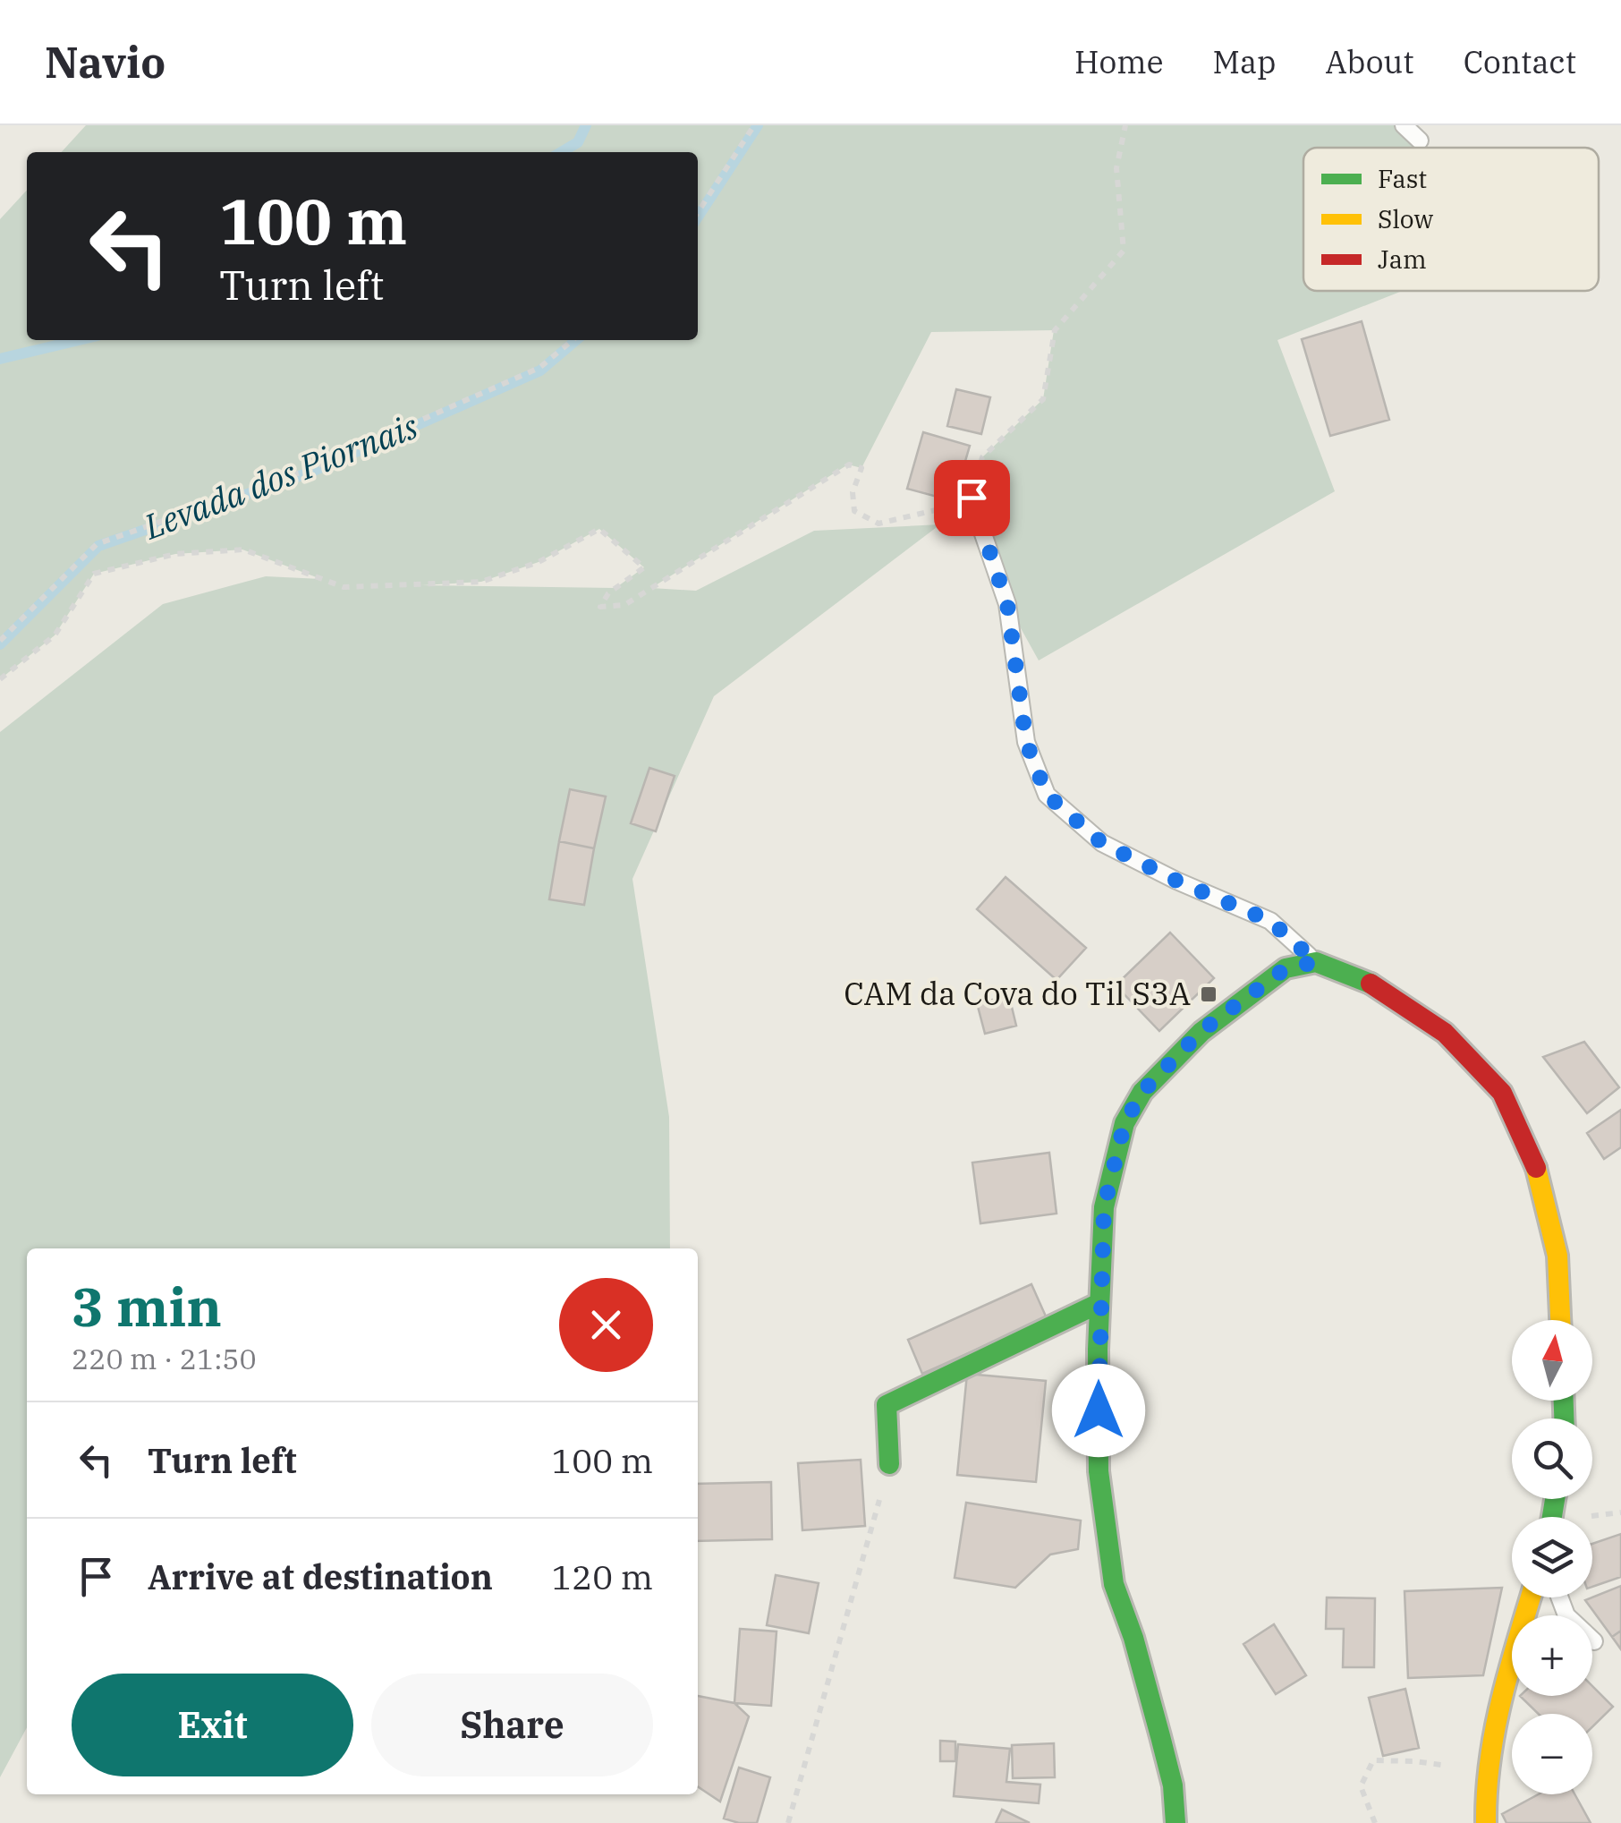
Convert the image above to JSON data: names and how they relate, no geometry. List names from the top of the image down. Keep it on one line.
{"water":["Levada dos Piornais"],"places":{"transit":["CAM da Cova do Til S3A"]},"legend":["Fast","Slow","Jam"],"north":"top","page":{"header":"Navio","nav":["Home","Map","About","Contact"],"turn":["100 m","Turn left"],"heading":["3 min","220 m · 21:50"],"map_buttons":["+","−"],"list":[{"name":"Turn left","value":"100 m"},{"name":"Arrive at destination","value":"120 m"}],"buttons":["Exit","Share"]}}
